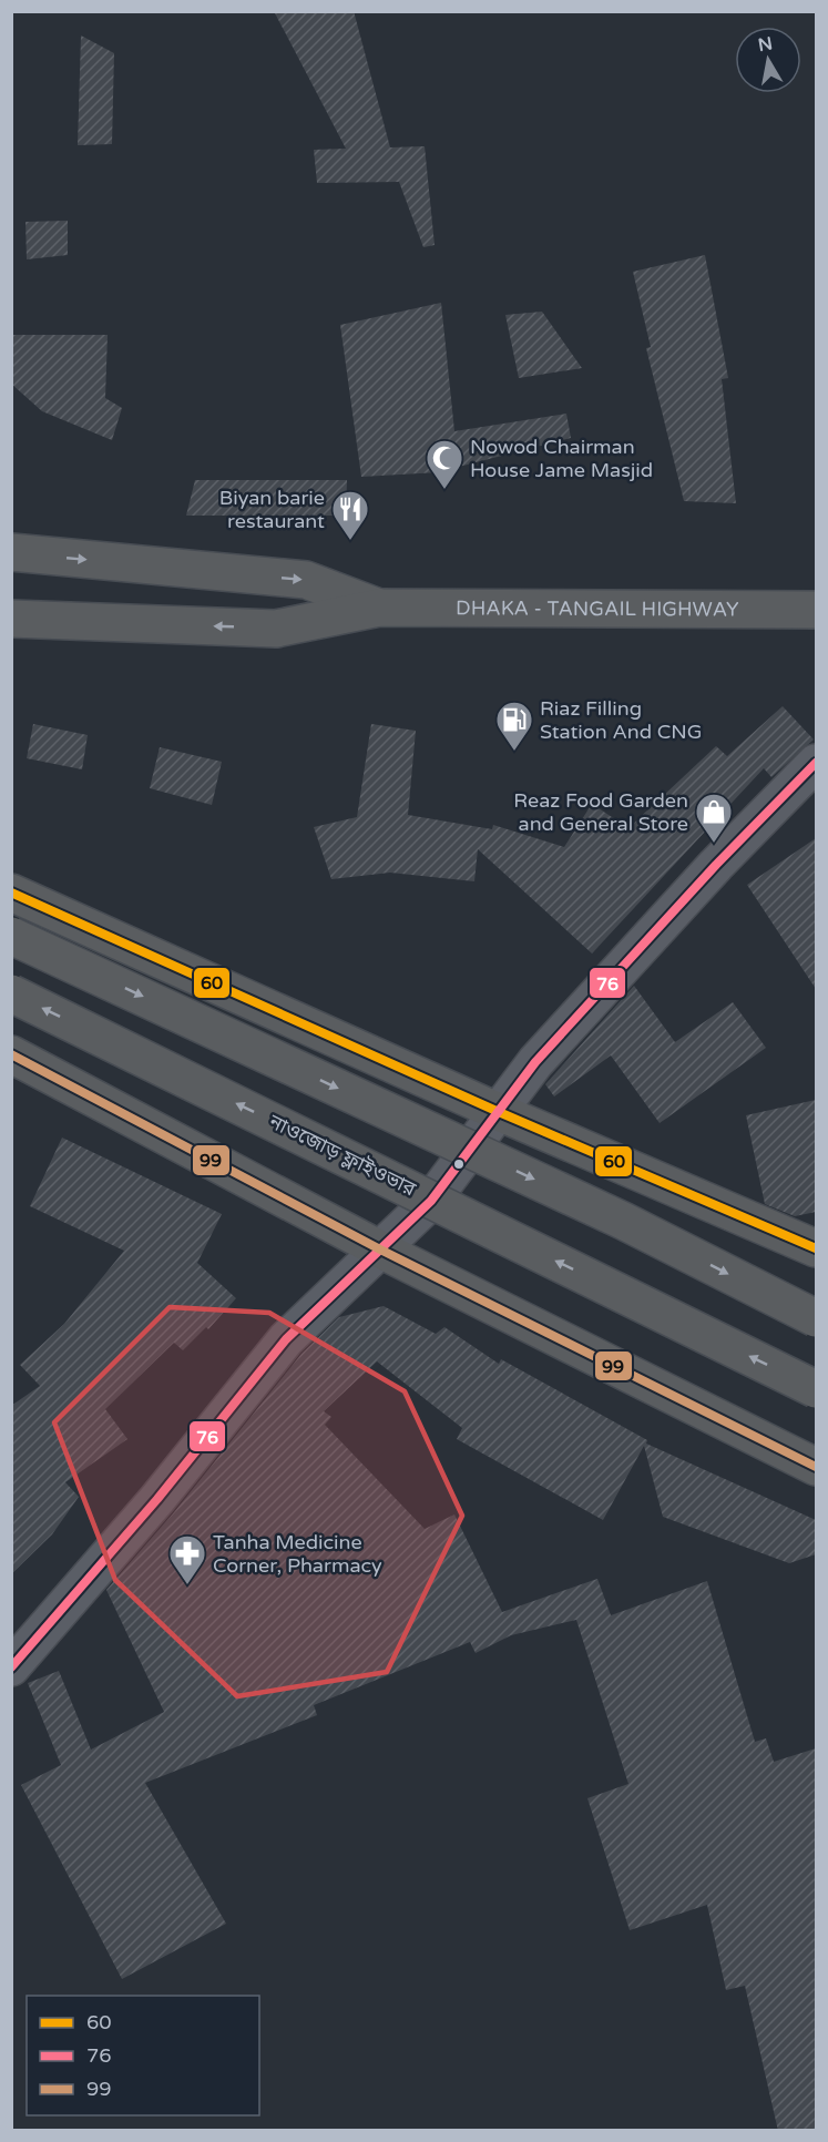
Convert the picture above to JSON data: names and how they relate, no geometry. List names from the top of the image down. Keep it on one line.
{"streets":{"highway":["DHAKA - TANGAIL HIGHWAY","নাওজোড় ফ্লাইওভার"]},"places":{"mosque":["Nowod Chairman House Jame Masjid"],"restaurant":["Biyan barie restaurant"],"fuel station":["Riaz Filling Station And CNG"],"shop":["Reaz Food Garden and General Store"],"pharmacy":["Tanha Medicine Corner, Pharmacy"]},"lines":["transit line 76","transit line 60","transit line 99"],"legend":["60","76","99"],"north":"top"}
